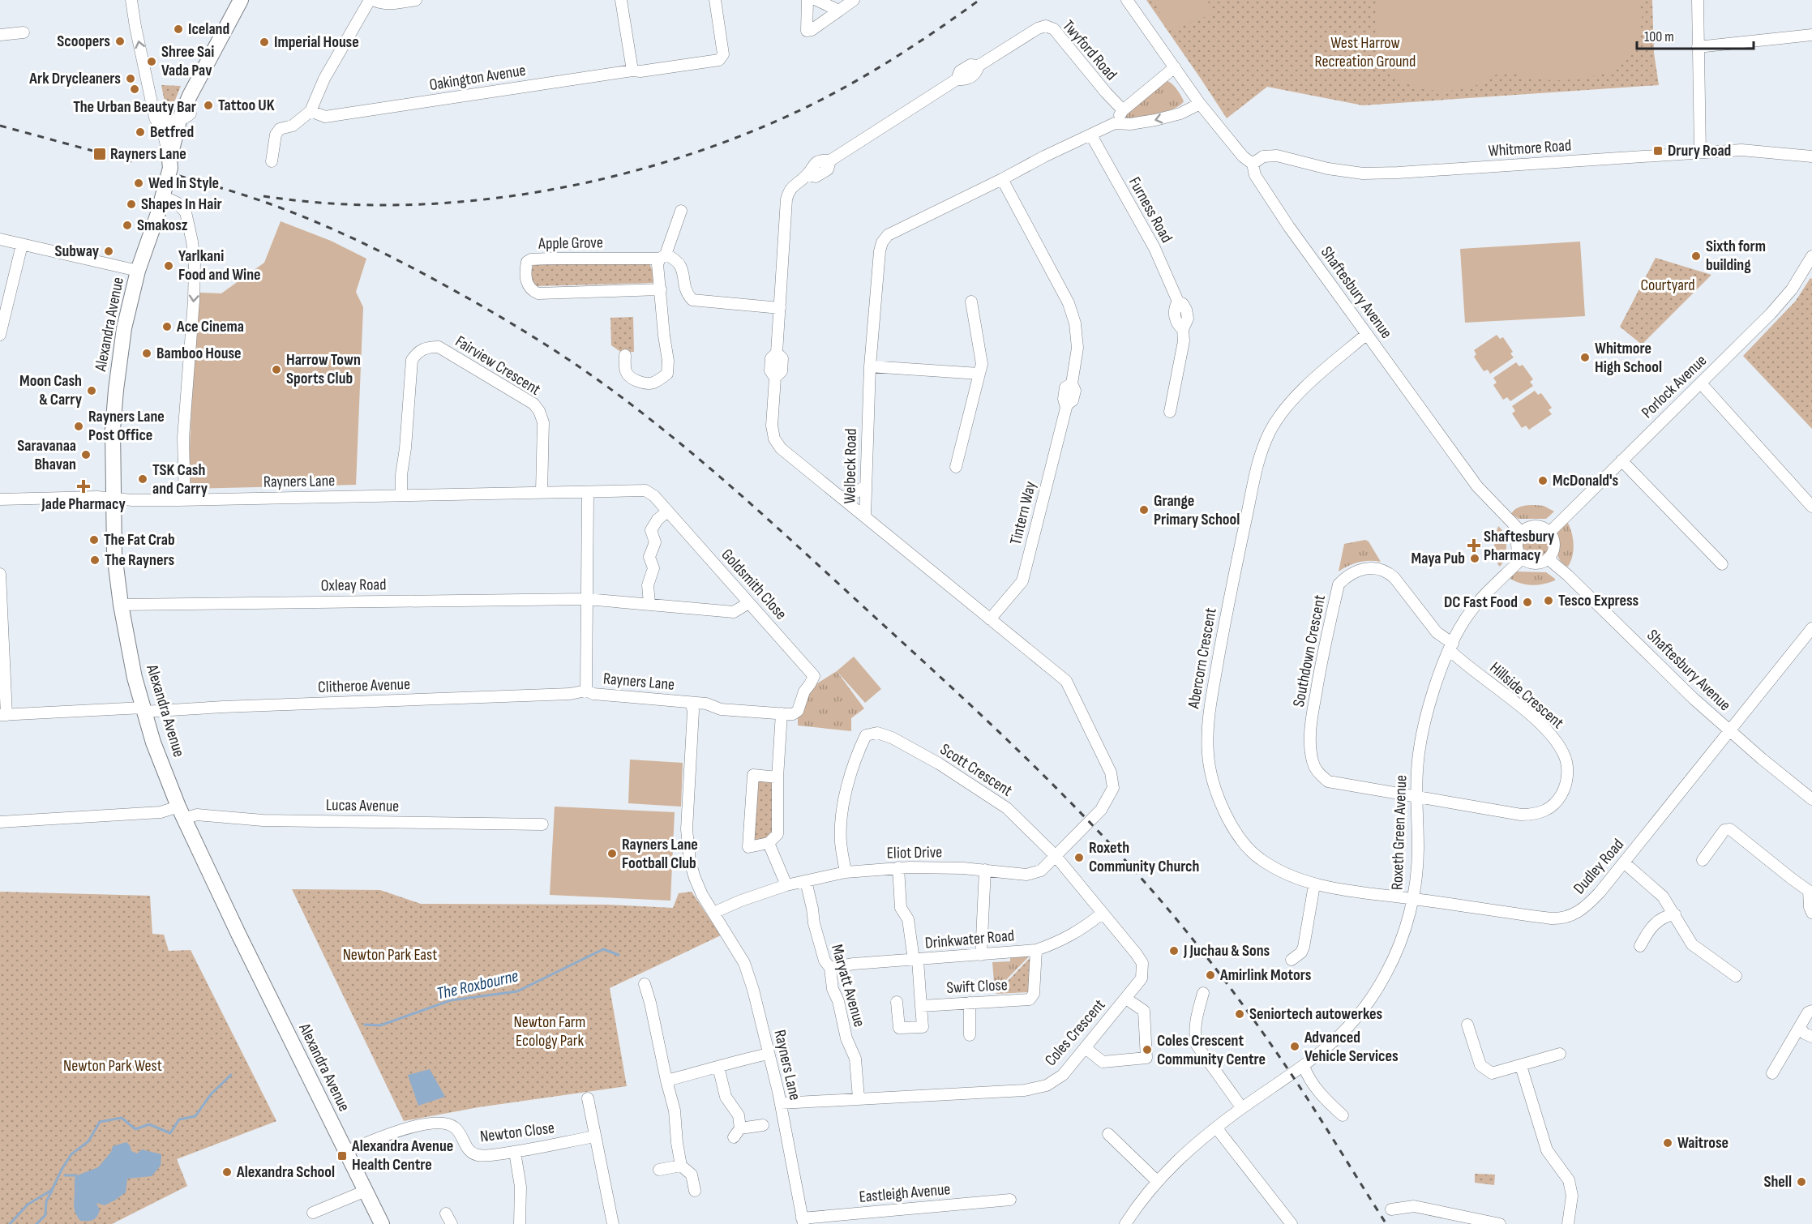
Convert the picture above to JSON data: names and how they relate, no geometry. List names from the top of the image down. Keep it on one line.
{"streets":{"main road":["Alexandra Avenue"],"street":["Twyford Road","Oakington Avenue","Whitmore Road","Furness Road","Apple Grove","Shaftesbury Avenue","Fairview Crescent","Porlock Avenue","Welbeck Road","Rayners Lane","Tintern Way","Goldsmith Close","Oxleay Road","Southdown Crescent","Abercorn Crescent","Clitheroe Avenue","Hillside Crescent","Scott Crescent","Lucas Avenue","Roxeth Green Avenue","Eliot Drive","Dudley Road","Drinkwater Road","Maryatt Avenue","Swift Close","Coles Crescent","Newton Close","Eastleigh Avenue"]},"crossings":[["Twyford Road","Welbeck Road"],["Whitmore Road","Shaftesbury Avenue"],["Furness Road","Welbeck Road"],["Shaftesbury Avenue","Porlock Avenue"],["Shaftesbury Avenue","Welbeck Road"],["Shaftesbury Avenue","Abercorn Crescent"],["Shaftesbury Avenue","Roxeth Green Avenue"],["Shaftesbury Avenue","Dudley Road"],["Alexandra Avenue","Rayners Lane"],["Alexandra Avenue","Oxleay Road"],["Alexandra Avenue","Clitheroe Avenue"],["Alexandra Avenue","Lucas Avenue"],["Alexandra Avenue","Newton Close"],["Fairview Crescent","Rayners Lane"],["Porlock Avenue","Roxeth Green Avenue"],["Welbeck Road","Tintern Way"],["Welbeck Road","Scott Crescent"],["Welbeck Road","Eliot Drive"],["Welbeck Road","Coles Crescent"],["Rayners Lane","Goldsmith Close"],["Rayners Lane","Oxleay Road"],["Rayners Lane","Clitheroe Avenue"],["Rayners Lane","Eliot Drive"],["Rayners Lane","Coles Crescent"],["Rayners Lane","Eastleigh Avenue"],["Goldsmith Close","Oxleay Road"],["Southdown Crescent","Hillside Crescent"],["Southdown Crescent","Roxeth Green Avenue"],["Abercorn Crescent","Roxeth Green Avenue"],["Abercorn Crescent","Dudley Road"],["Hillside Crescent","Roxeth Green Avenue"],["Scott Crescent","Eliot Drive"],["Scott Crescent","Coles Crescent"],["Roxeth Green Avenue","Dudley Road"],["Eliot Drive","Maryatt Avenue"],["Eliot Drive","Coles Crescent"],["Drinkwater Road","Maryatt Avenue"],["Drinkwater Road","Swift Close"],["Drinkwater Road","Coles Crescent"],["Maryatt Avenue","Coles Crescent"]],"water":["The Roxbourne"],"parks":["West Harrow Recreation Ground","Courtyard","Newton Park East","Newton Farm Ecology Park","Newton Park West"],"places":{"other":["Iceland","Scoopers","Imperial House","Shree Sai Vada Pav","Ark Drycleaners","The Urban Beauty Bar","Tattoo UK","Betfred","Wed In Style","Shapes In Hair","Smakosz","Subway","Sixth form building","Yarlkani Food and Wine","Ace Cinema","Bamboo House","Whitmore High School","Harrow Town Sports Club","Moon Cash & Carry","Rayners Lane Post Office","Saravanaa Bhavan","TSK Cash and Carry","McDonald's","Grange Primary School","The Fat Crab","Maya Pub","The Rayners","Tesco Express","DC Fast Food","Rayners Lane Football Club","Roxeth Community Church","J Juchau & Sons","Amirlink Motors","Seniortech autowerkes","Advanced Vehicle Services","Coles Crescent Community Centre","Waitrose","Alexandra School","Shell"],"transit":["Drury Road","Rayners Lane","Alexandra Avenue Health Centre"],"health":["Jade Pharmacy","Shaftesbury Pharmacy"]},"scale_bar":"100 m"}
